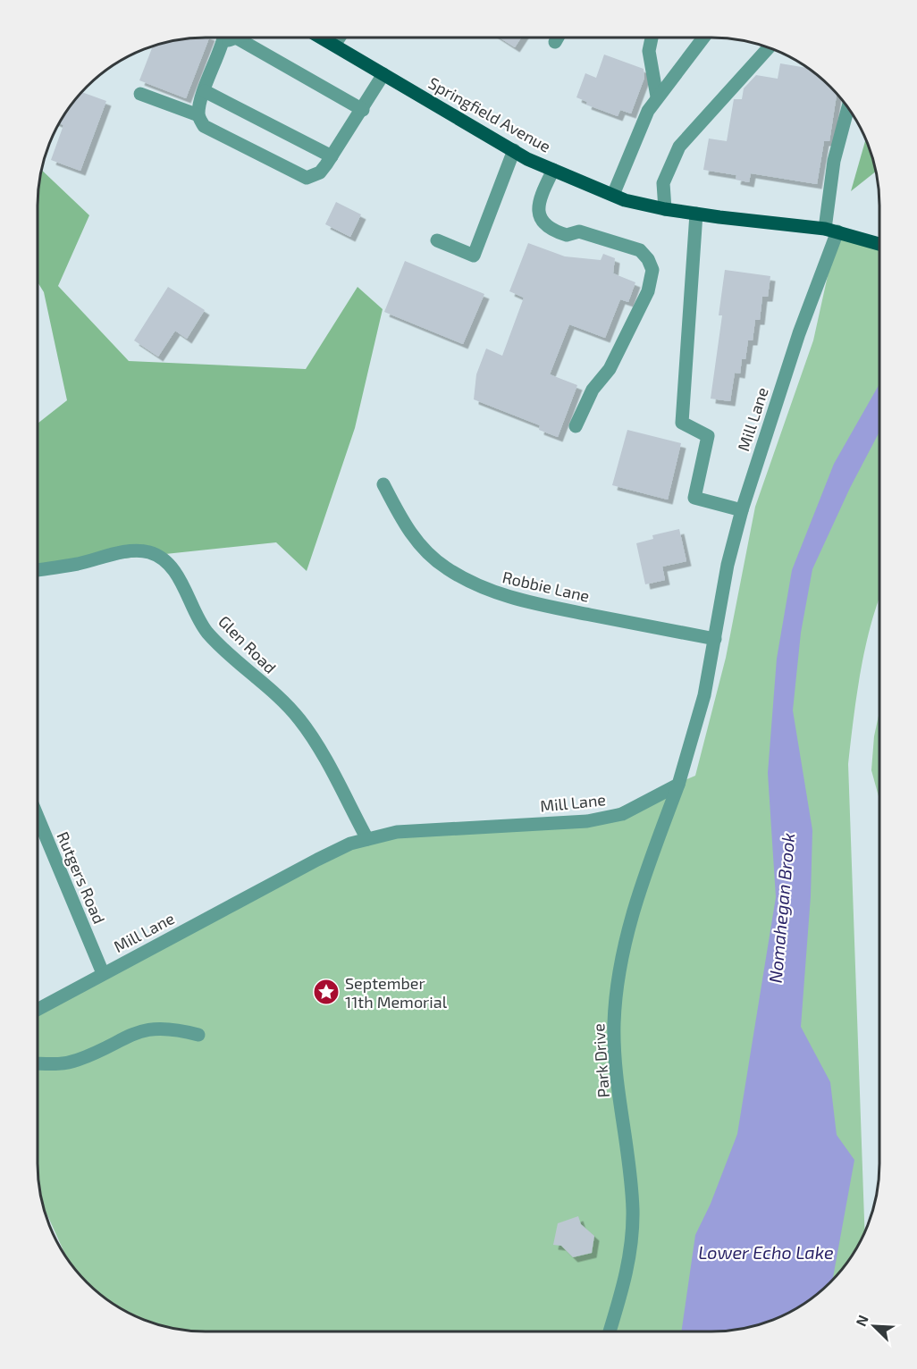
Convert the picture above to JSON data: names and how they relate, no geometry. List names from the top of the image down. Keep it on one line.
{"streets":{"main road":["Springfield Avenue"],"street":["Mill Lane","Robbie Lane","Glen Road","Rutgers Road","Park Drive"]},"crossings":[["Springfield Avenue","Mill Lane"],["Mill Lane","Robbie Lane"],["Mill Lane","Glen Road"],["Mill Lane","Rutgers Road"],["Mill Lane","Park Drive"]],"water":["Nomahegan Brook","Lower Echo Lake"],"places":{"place":["September 11th Memorial"]},"north":"top left"}
